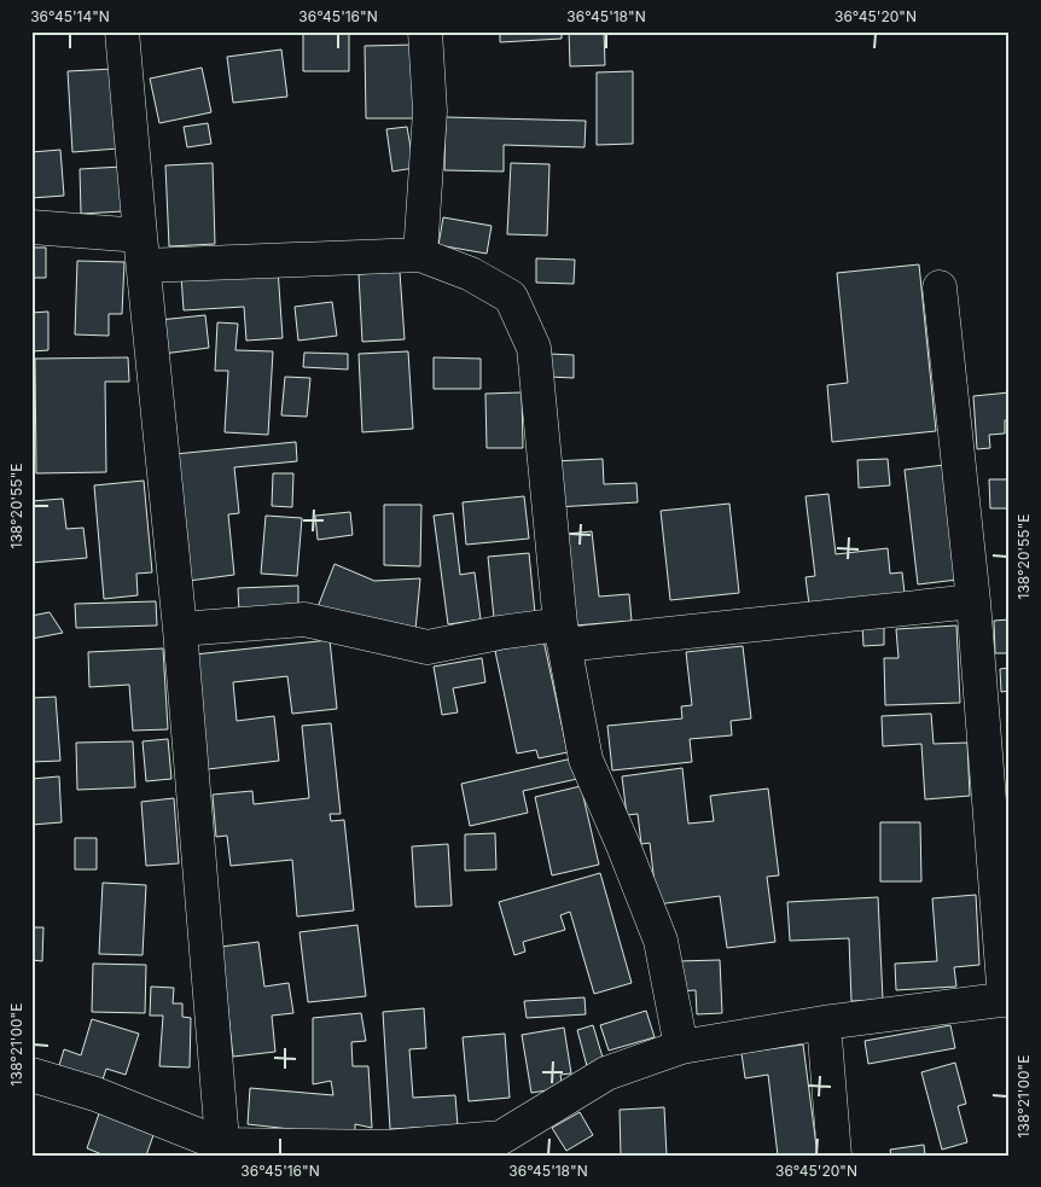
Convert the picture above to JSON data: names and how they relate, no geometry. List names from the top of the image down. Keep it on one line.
{"coordinates":["36°45'14\"N","36°45'16\"N","36°45'18\"N","36°45'20\"N","138°20'55\"E","138°21'00\"E"]}
